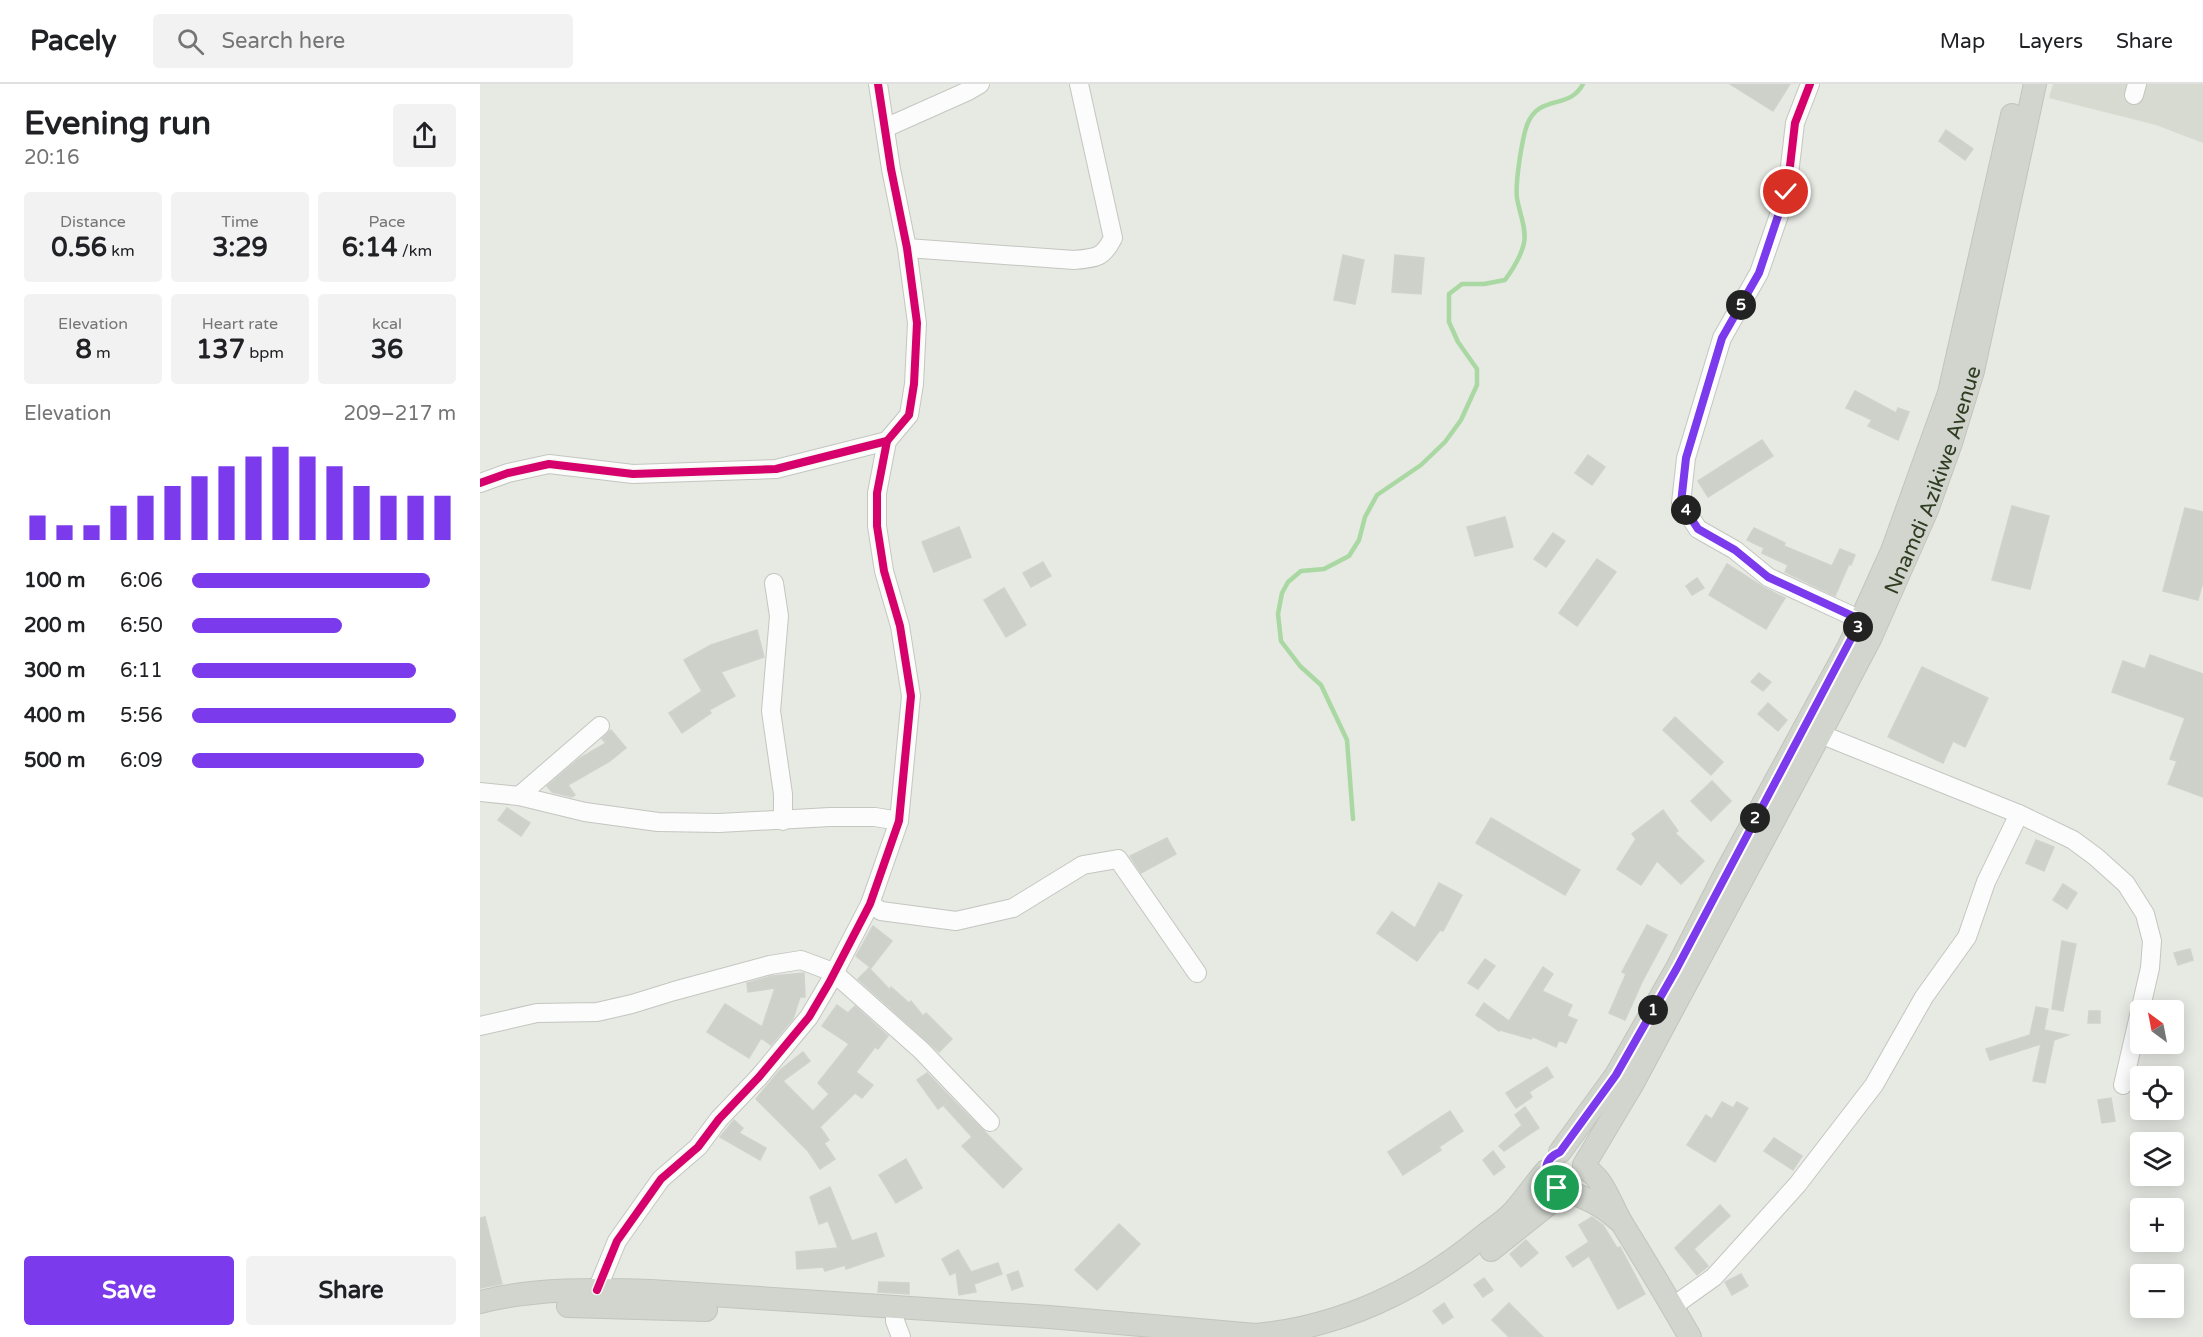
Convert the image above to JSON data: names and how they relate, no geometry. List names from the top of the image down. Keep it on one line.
{"streets":{"main road":["Nnamdi Azikiwe Avenue"]},"north":"top left","page":{"header":"Pacely","search":"Search here","nav":["Map","Layers","Share"],"heading":["Evening run","20:16"],"stats":[["Distance","0.56 km"],["Time","3:29"],["Pace","6:14 /km"],["Elevation","8 m"],["Heart rate","137 bpm"],["kcal","36"]],"pins":["5","4","3","2","1"],"chart":["Elevation","209–217 m"],"list":[{"name":"100 m","note":"6:06"},{"name":"200 m","note":"6:50"},{"name":"300 m","note":"6:11"},{"name":"400 m","note":"5:56"},{"name":"500 m","note":"6:09"}],"map_buttons":["+","−"],"buttons":["Save","Share"]}}
